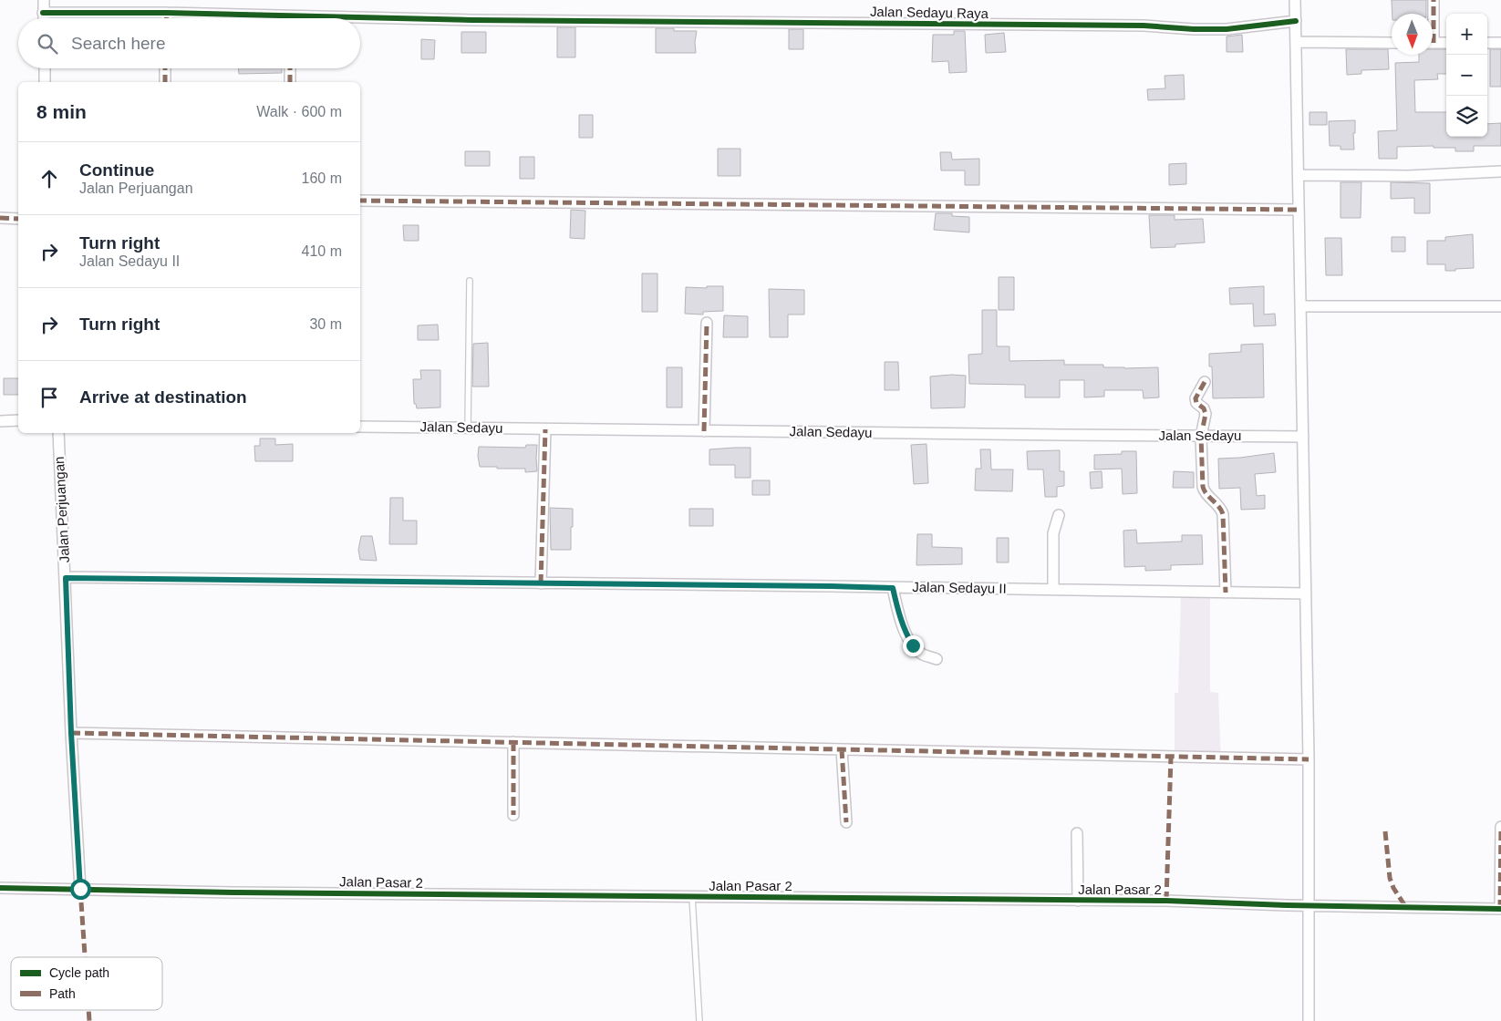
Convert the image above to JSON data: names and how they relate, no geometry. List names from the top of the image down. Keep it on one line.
{"streets":{"street":["Jalan Sedayu Raya","Jalan Sedayu","Jalan Perjuangan","Jalan Sedayu II","Jalan Pasar 2"]},"crossings":[["Jalan Perjuangan","Jalan Sedayu II"],["Jalan Perjuangan","Jalan Pasar 2"]],"legend":["Cycle path","Path"],"north":"bottom","page":{"map_buttons":["+","−"],"search":"Search here","heading":["8 min","Walk · 600 m"],"list":[["Continue","Jalan Perjuangan","160 m"],["Turn right","Jalan Sedayu II","410 m"],["Turn right","30 m"],"Arrive at destination"]}}
